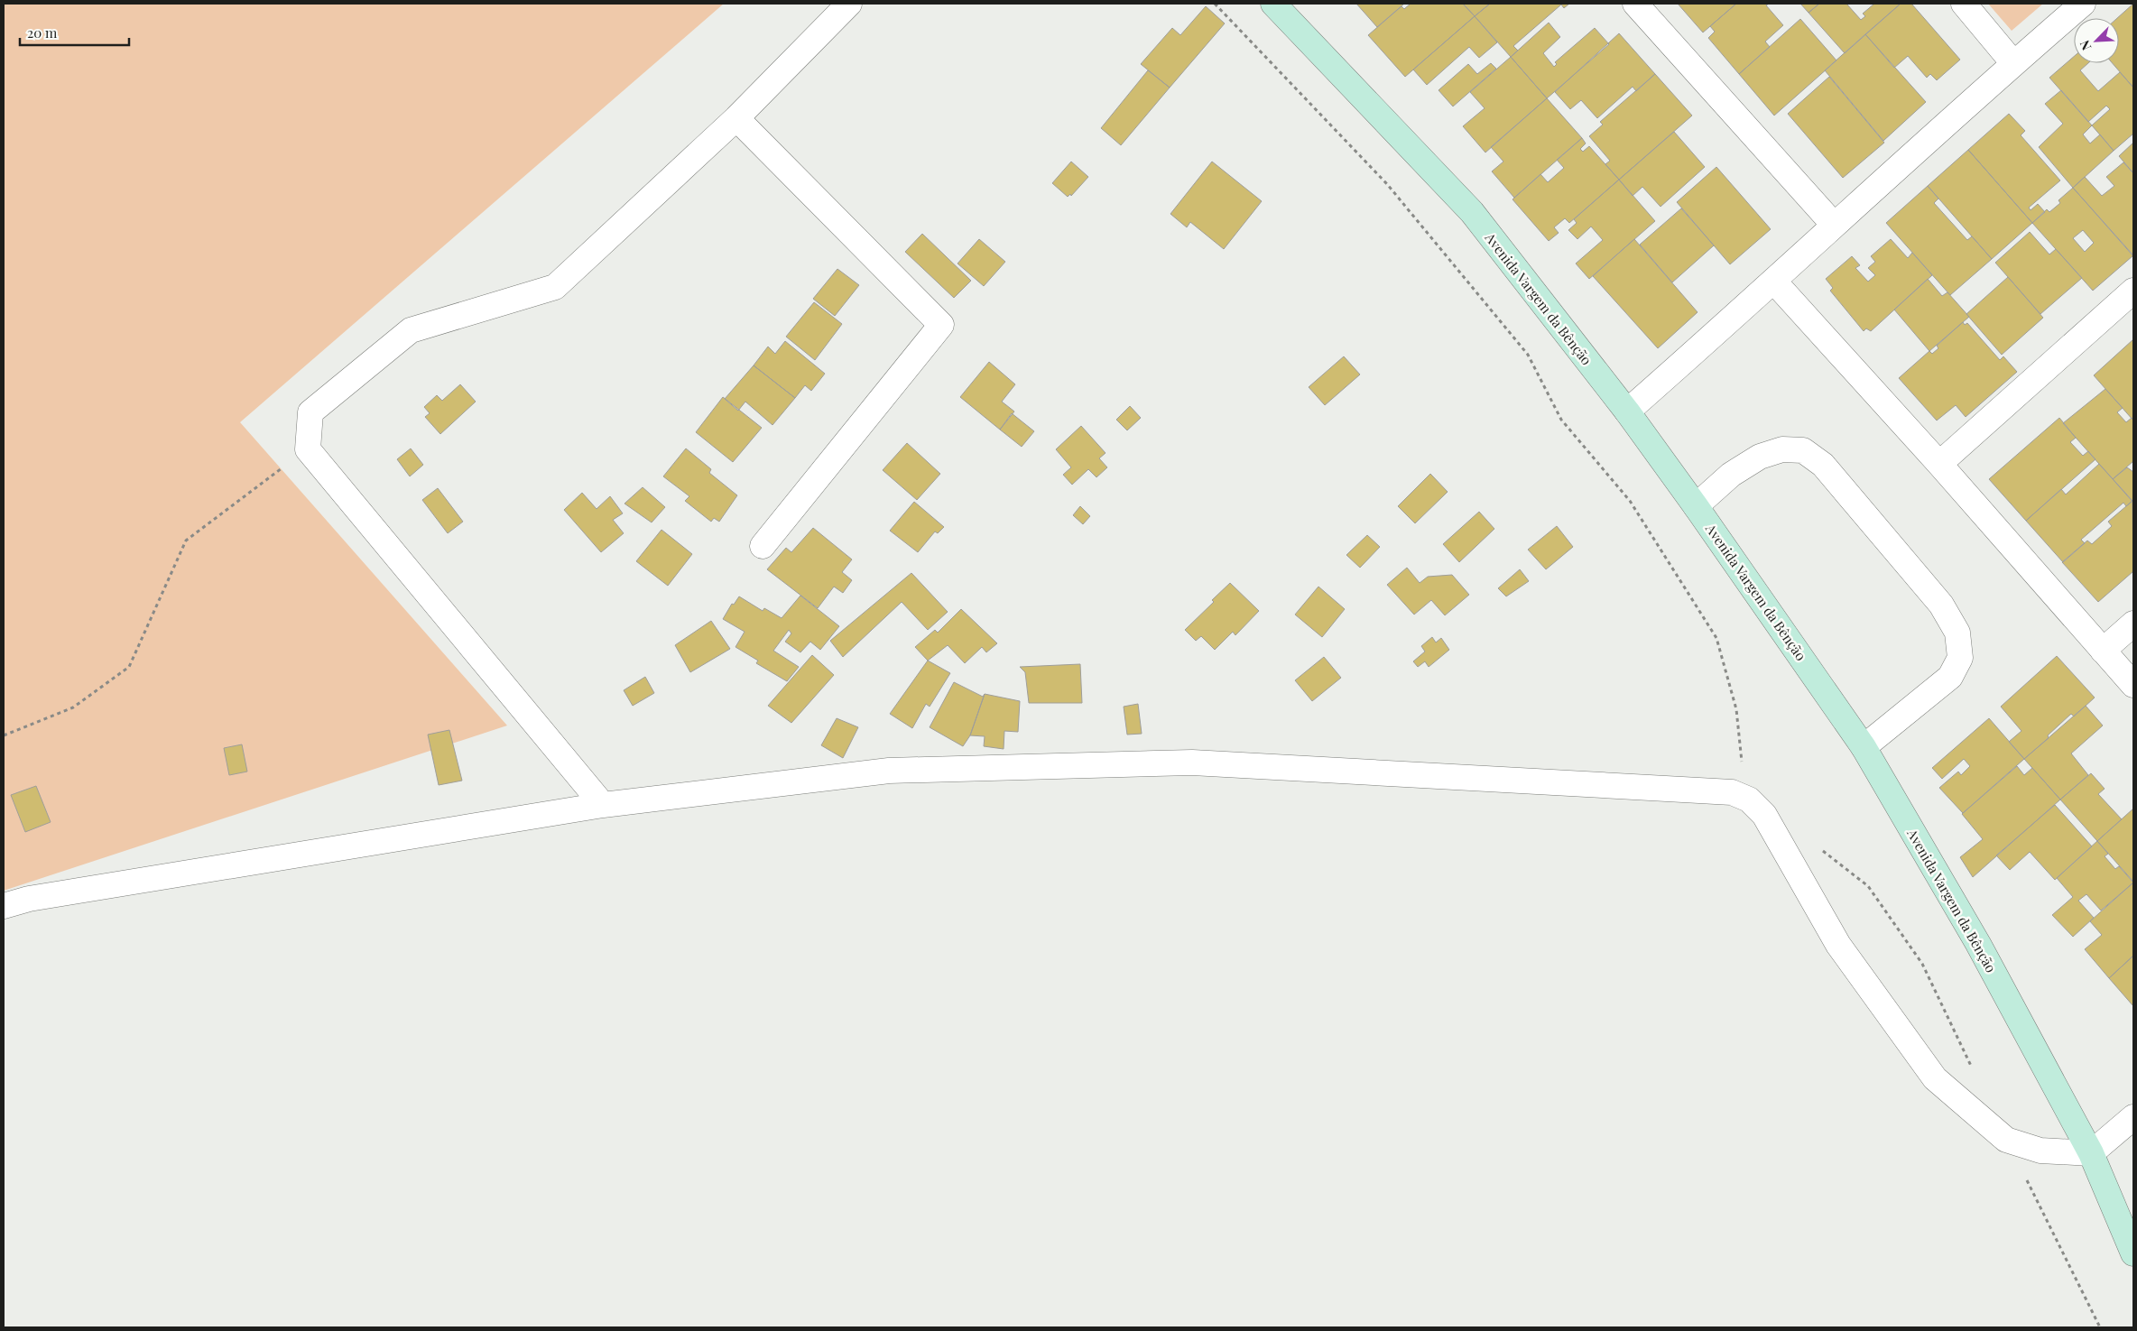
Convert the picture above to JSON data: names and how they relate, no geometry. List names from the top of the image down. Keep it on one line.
{"streets":{"street":["Avenida Vargem da Bênção"]},"scale_bar":"20 m","north":"bottom left"}
